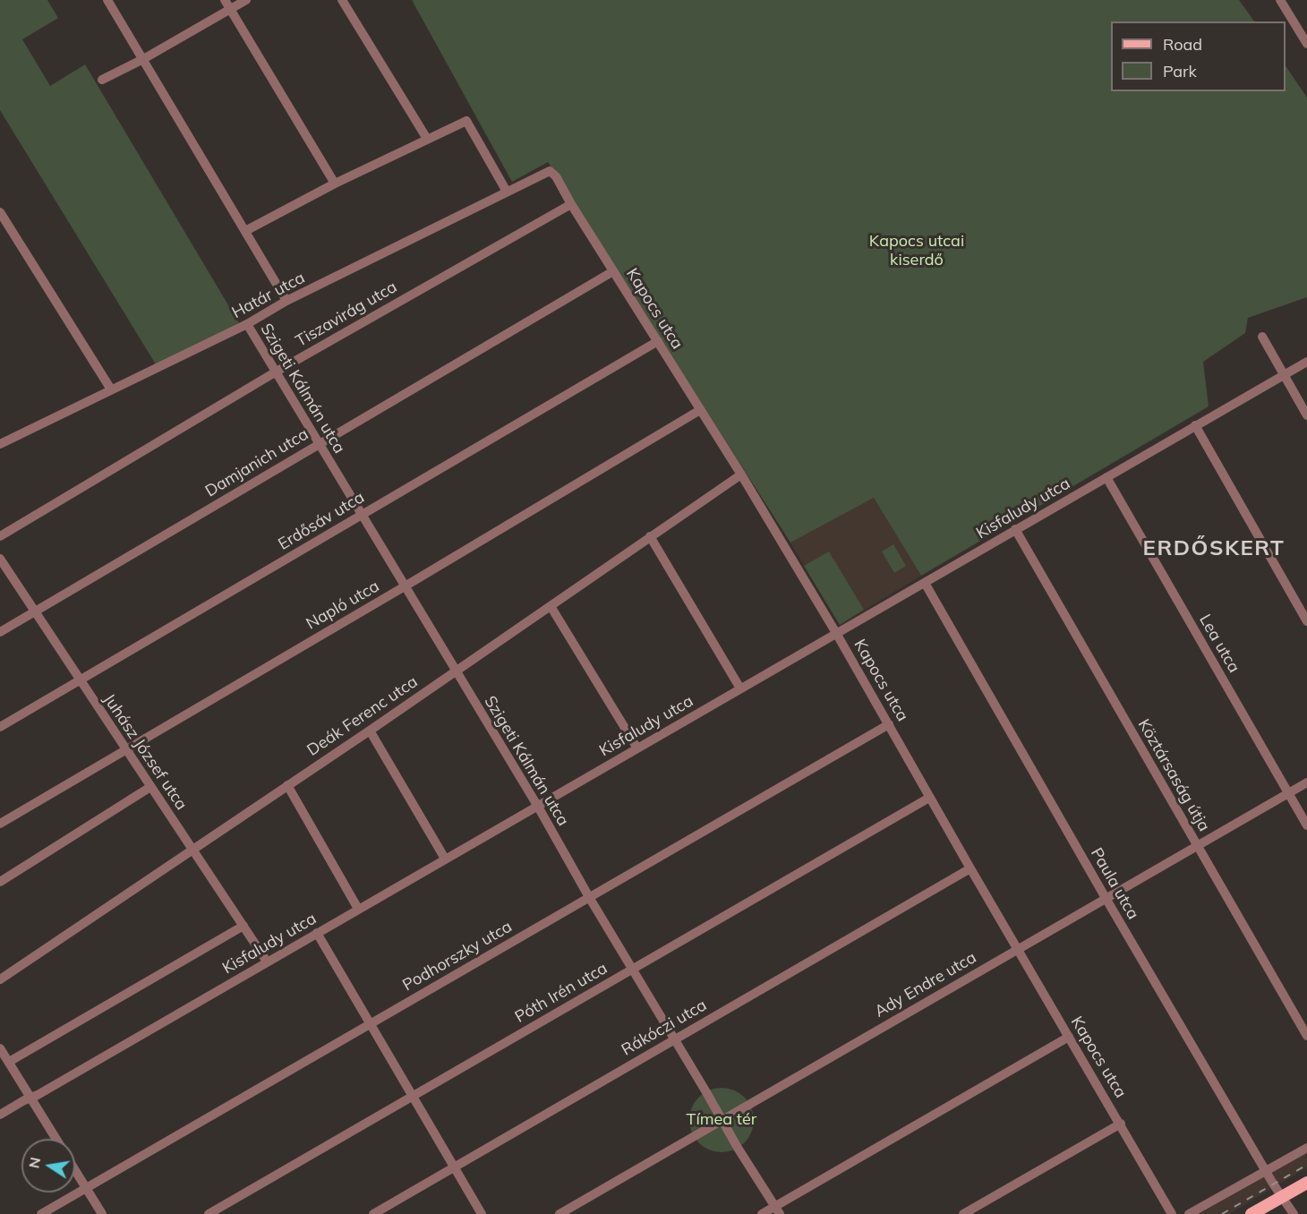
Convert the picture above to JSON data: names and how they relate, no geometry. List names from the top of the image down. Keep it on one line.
{"streets":{"street":["Határ utca","Kapocs utca","Tiszavirág utca","Szigeti Kálmán utca","Damjanich utca","Kisfaludy utca","Erdősáv utca","Napló utca","Lea utca","Deák Ferenc utca","Juhász József utca","Köztársaság útja","Paula utca","Podhorszky utca","Ady Endre utca","Póth Irén utca","Rákóczi utca"]},"crossings":[["Határ utca","Kapocs utca"],["Határ utca","Szigeti Kálmán utca"],["Kapocs utca","Tiszavirág utca"],["Kapocs utca","Damjanich utca"],["Kapocs utca","Kisfaludy utca"],["Kapocs utca","Erdősáv utca"],["Kapocs utca","Napló utca"],["Kapocs utca","Deák Ferenc utca"],["Kapocs utca","Podhorszky utca"],["Kapocs utca","Ady Endre utca"],["Kapocs utca","Póth Irén utca"],["Kapocs utca","Rákóczi utca"],["Tiszavirág utca","Szigeti Kálmán utca"],["Szigeti Kálmán utca","Damjanich utca"],["Szigeti Kálmán utca","Kisfaludy utca"],["Szigeti Kálmán utca","Erdősáv utca"],["Szigeti Kálmán utca","Napló utca"],["Szigeti Kálmán utca","Deák Ferenc utca"],["Szigeti Kálmán utca","Podhorszky utca"],["Szigeti Kálmán utca","Ady Endre utca"],["Szigeti Kálmán utca","Póth Irén utca"],["Szigeti Kálmán utca","Rákóczi utca"],["Damjanich utca","Juhász József utca"],["Kisfaludy utca","Lea utca"],["Kisfaludy utca","Juhász József utca"],["Kisfaludy utca","Köztársaság útja"],["Kisfaludy utca","Paula utca"],["Erdősáv utca","Juhász József utca"],["Napló utca","Juhász József utca"],["Lea utca","Ady Endre utca"],["Deák Ferenc utca","Juhász József utca"],["Köztársaság útja","Ady Endre utca"],["Paula utca","Ady Endre utca"]],"districts":["ERDŐSKERT"],"parks":["Kapocs utcai kiserdő","Tímea tér"],"legend":["Road","Park"],"north":"left"}
